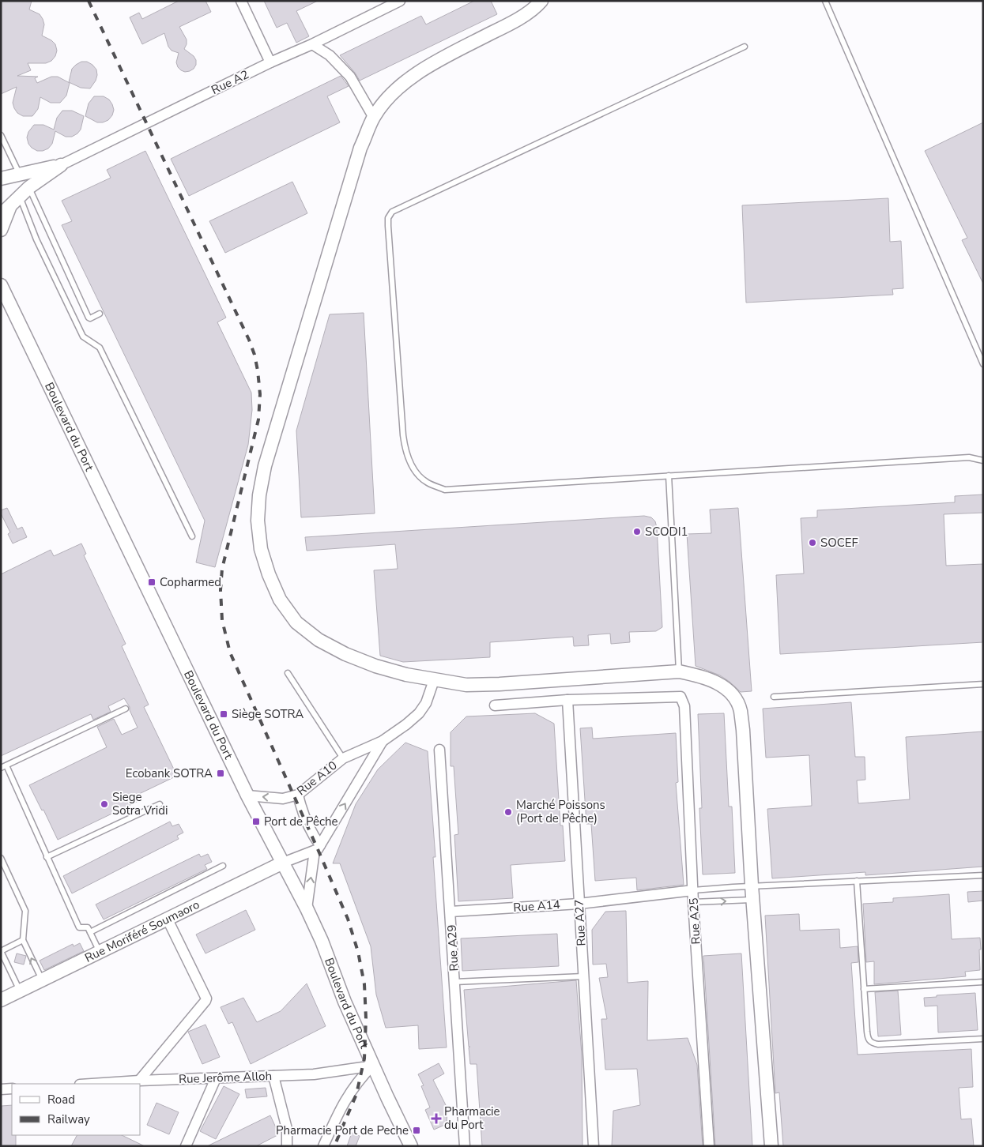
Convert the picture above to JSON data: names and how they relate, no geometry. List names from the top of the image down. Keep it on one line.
{"streets":{"street":["Rue A2","Boulevard du Port","Rue A10","Rue A14","Rue A25","Rue A27","Rue Moriféré Soumaoro","Rue A29","Rue Jerôme Alloh"]},"crossings":[["Boulevard du Port","Rue A10"],["Boulevard du Port","Rue Moriféré Soumaoro"],["Boulevard du Port","Rue Jerôme Alloh"],["Rue A14","Rue A25"],["Rue A14","Rue A27"],["Rue A14","Rue A29"],["Rue A25","Rue A27"]],"places":{"other":["SCODI1","SOCEF","Siege Sotra Vridi","Marché Poissons (Port de Pêche)"],"transit":["Copharmed","Siège SOTRA","Ecobank SOTRA","Port de Pêche","Pharmacie Port de Peche"],"health":["Pharmacie du Port"]},"legend":["Road","Railway"]}
